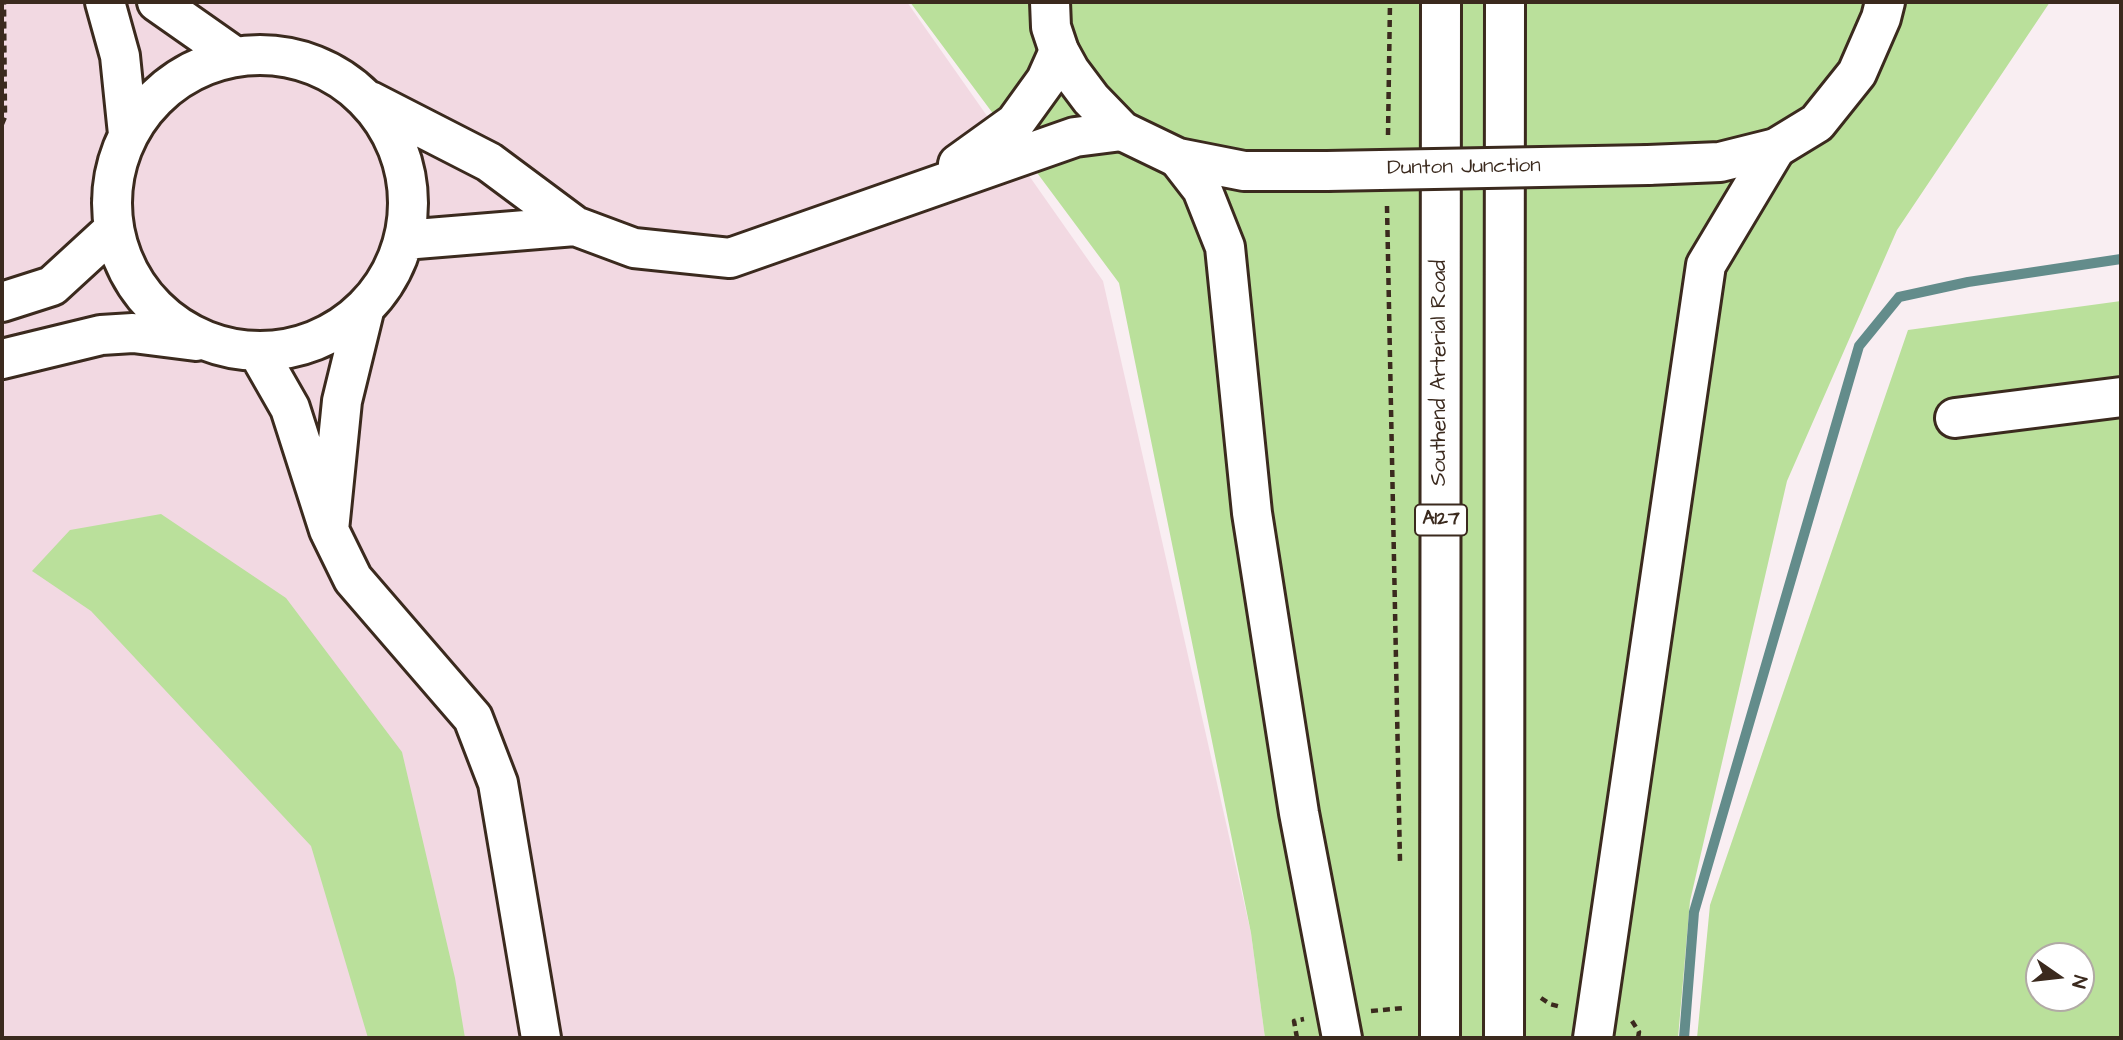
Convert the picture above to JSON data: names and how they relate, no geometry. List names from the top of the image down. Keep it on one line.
{"streets":{"main road":["Dunton Junction","Southend Arterial Road","A127"]},"north":"right"}
